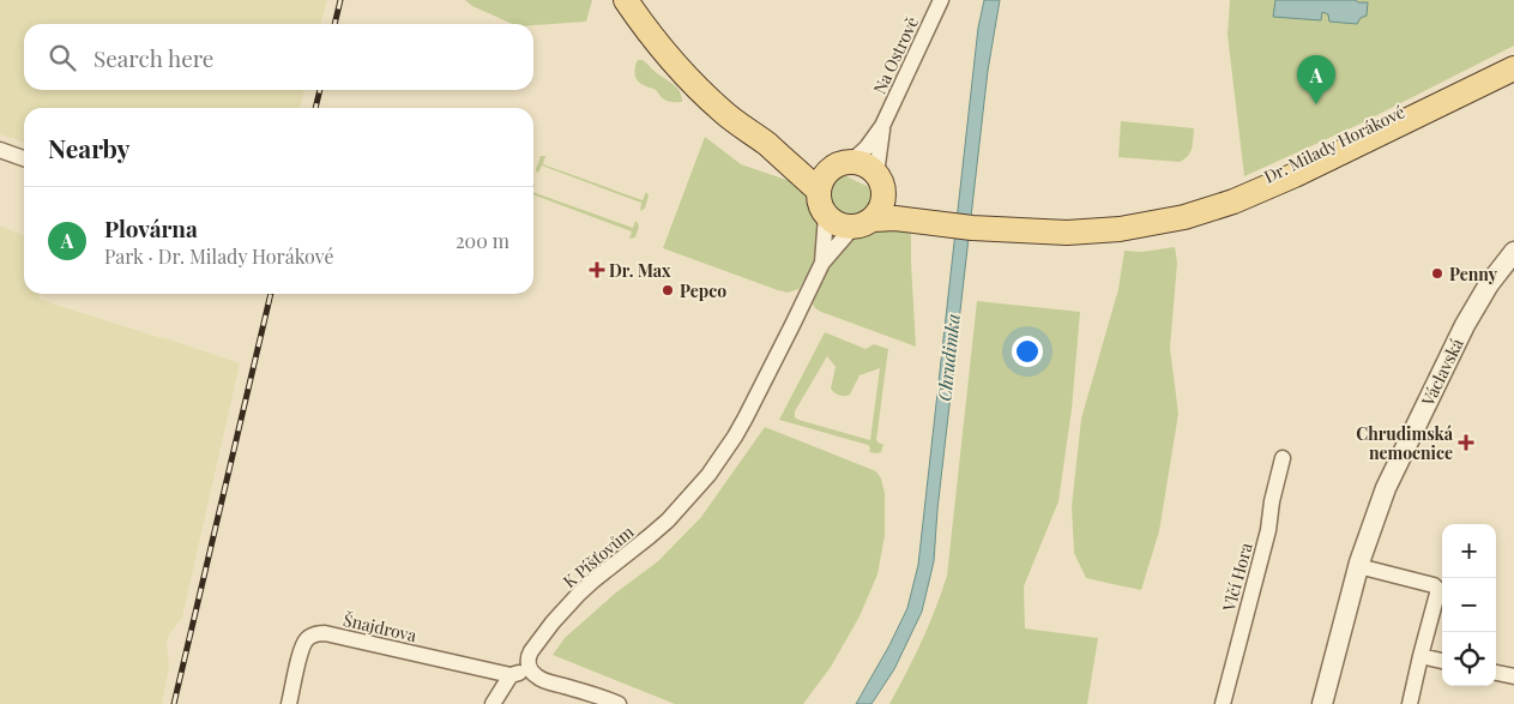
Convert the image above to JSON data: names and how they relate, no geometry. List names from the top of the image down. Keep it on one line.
{"streets":{"main road":["Dr. Milady Horákové"],"street":["Na Ostrově","Václavská","K Píšťovům","Vlčí Hora","Šnajdrova"]},"water":["Chrudimka"],"places":{"health":["Dr. Max","Chrudimská nemocnice"],"other":["Penny","Pepco"]},"page":{"search":"Search here","pins":"A","heading":"Nearby","list":[{"mark":"A","name":"Plovárna","note":"Park · Dr. Milady Horákové","value":"200 m"}],"map_buttons":["+","−"]}}
